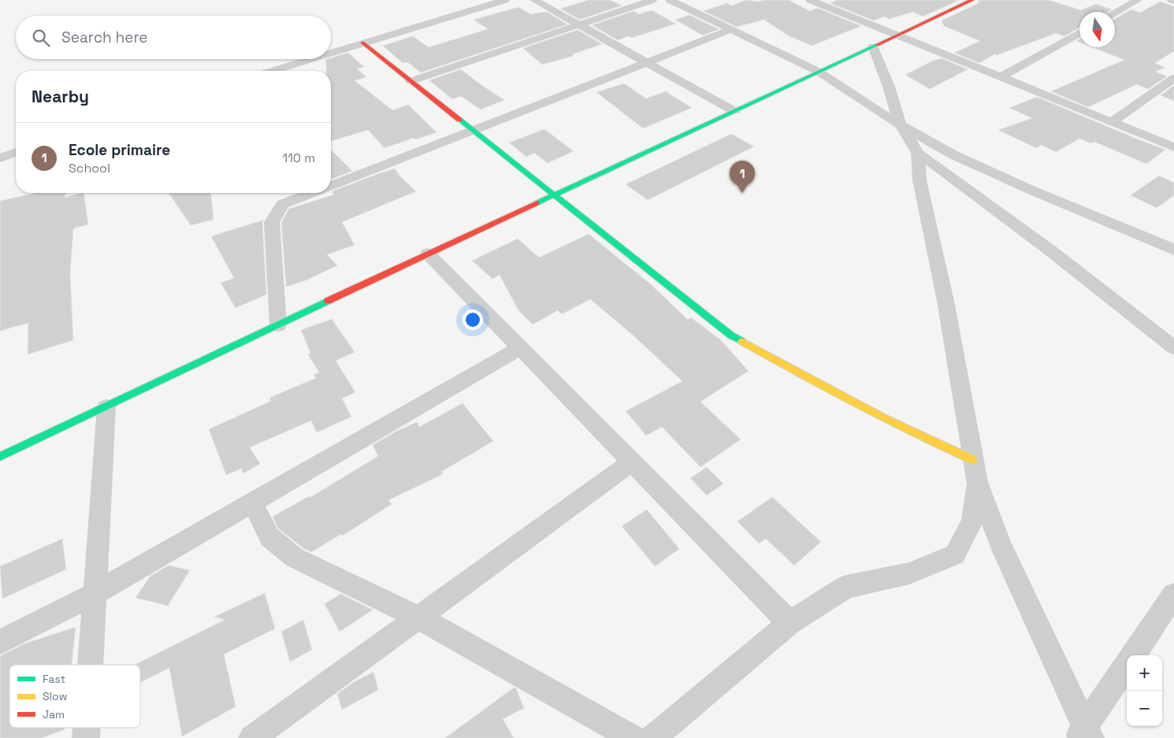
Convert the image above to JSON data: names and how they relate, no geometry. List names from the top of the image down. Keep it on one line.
{"legend":["Fast","Slow","Jam"],"north":"bottom","page":{"search":"Search here","heading":"Nearby","list":[{"mark":"1","name":"Ecole primaire","note":"School","value":"110 m"}],"pins":"1","map_buttons":["+","−"]}}
